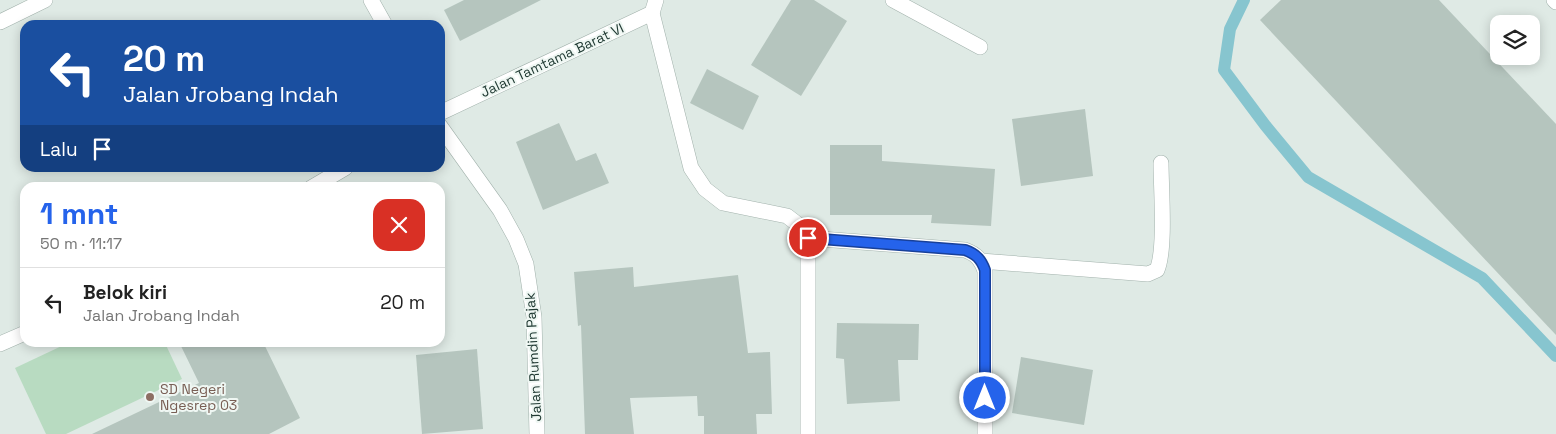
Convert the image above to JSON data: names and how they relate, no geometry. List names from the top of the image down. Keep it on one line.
{"streets":{"street":["Jalan Tamtama Barat VI","Jalan Rumdin Pajak"]},"places":["SD Negeri Ngesrep 03"],"page":{"turn":["20 m","Jalan Jrobang Indah"],"then":"Lalu","heading":["1 mnt","50 m · 11:17"],"list":[{"name":"Belok kiri","note":"Jalan Jrobang Indah","value":"20 m"}]}}
